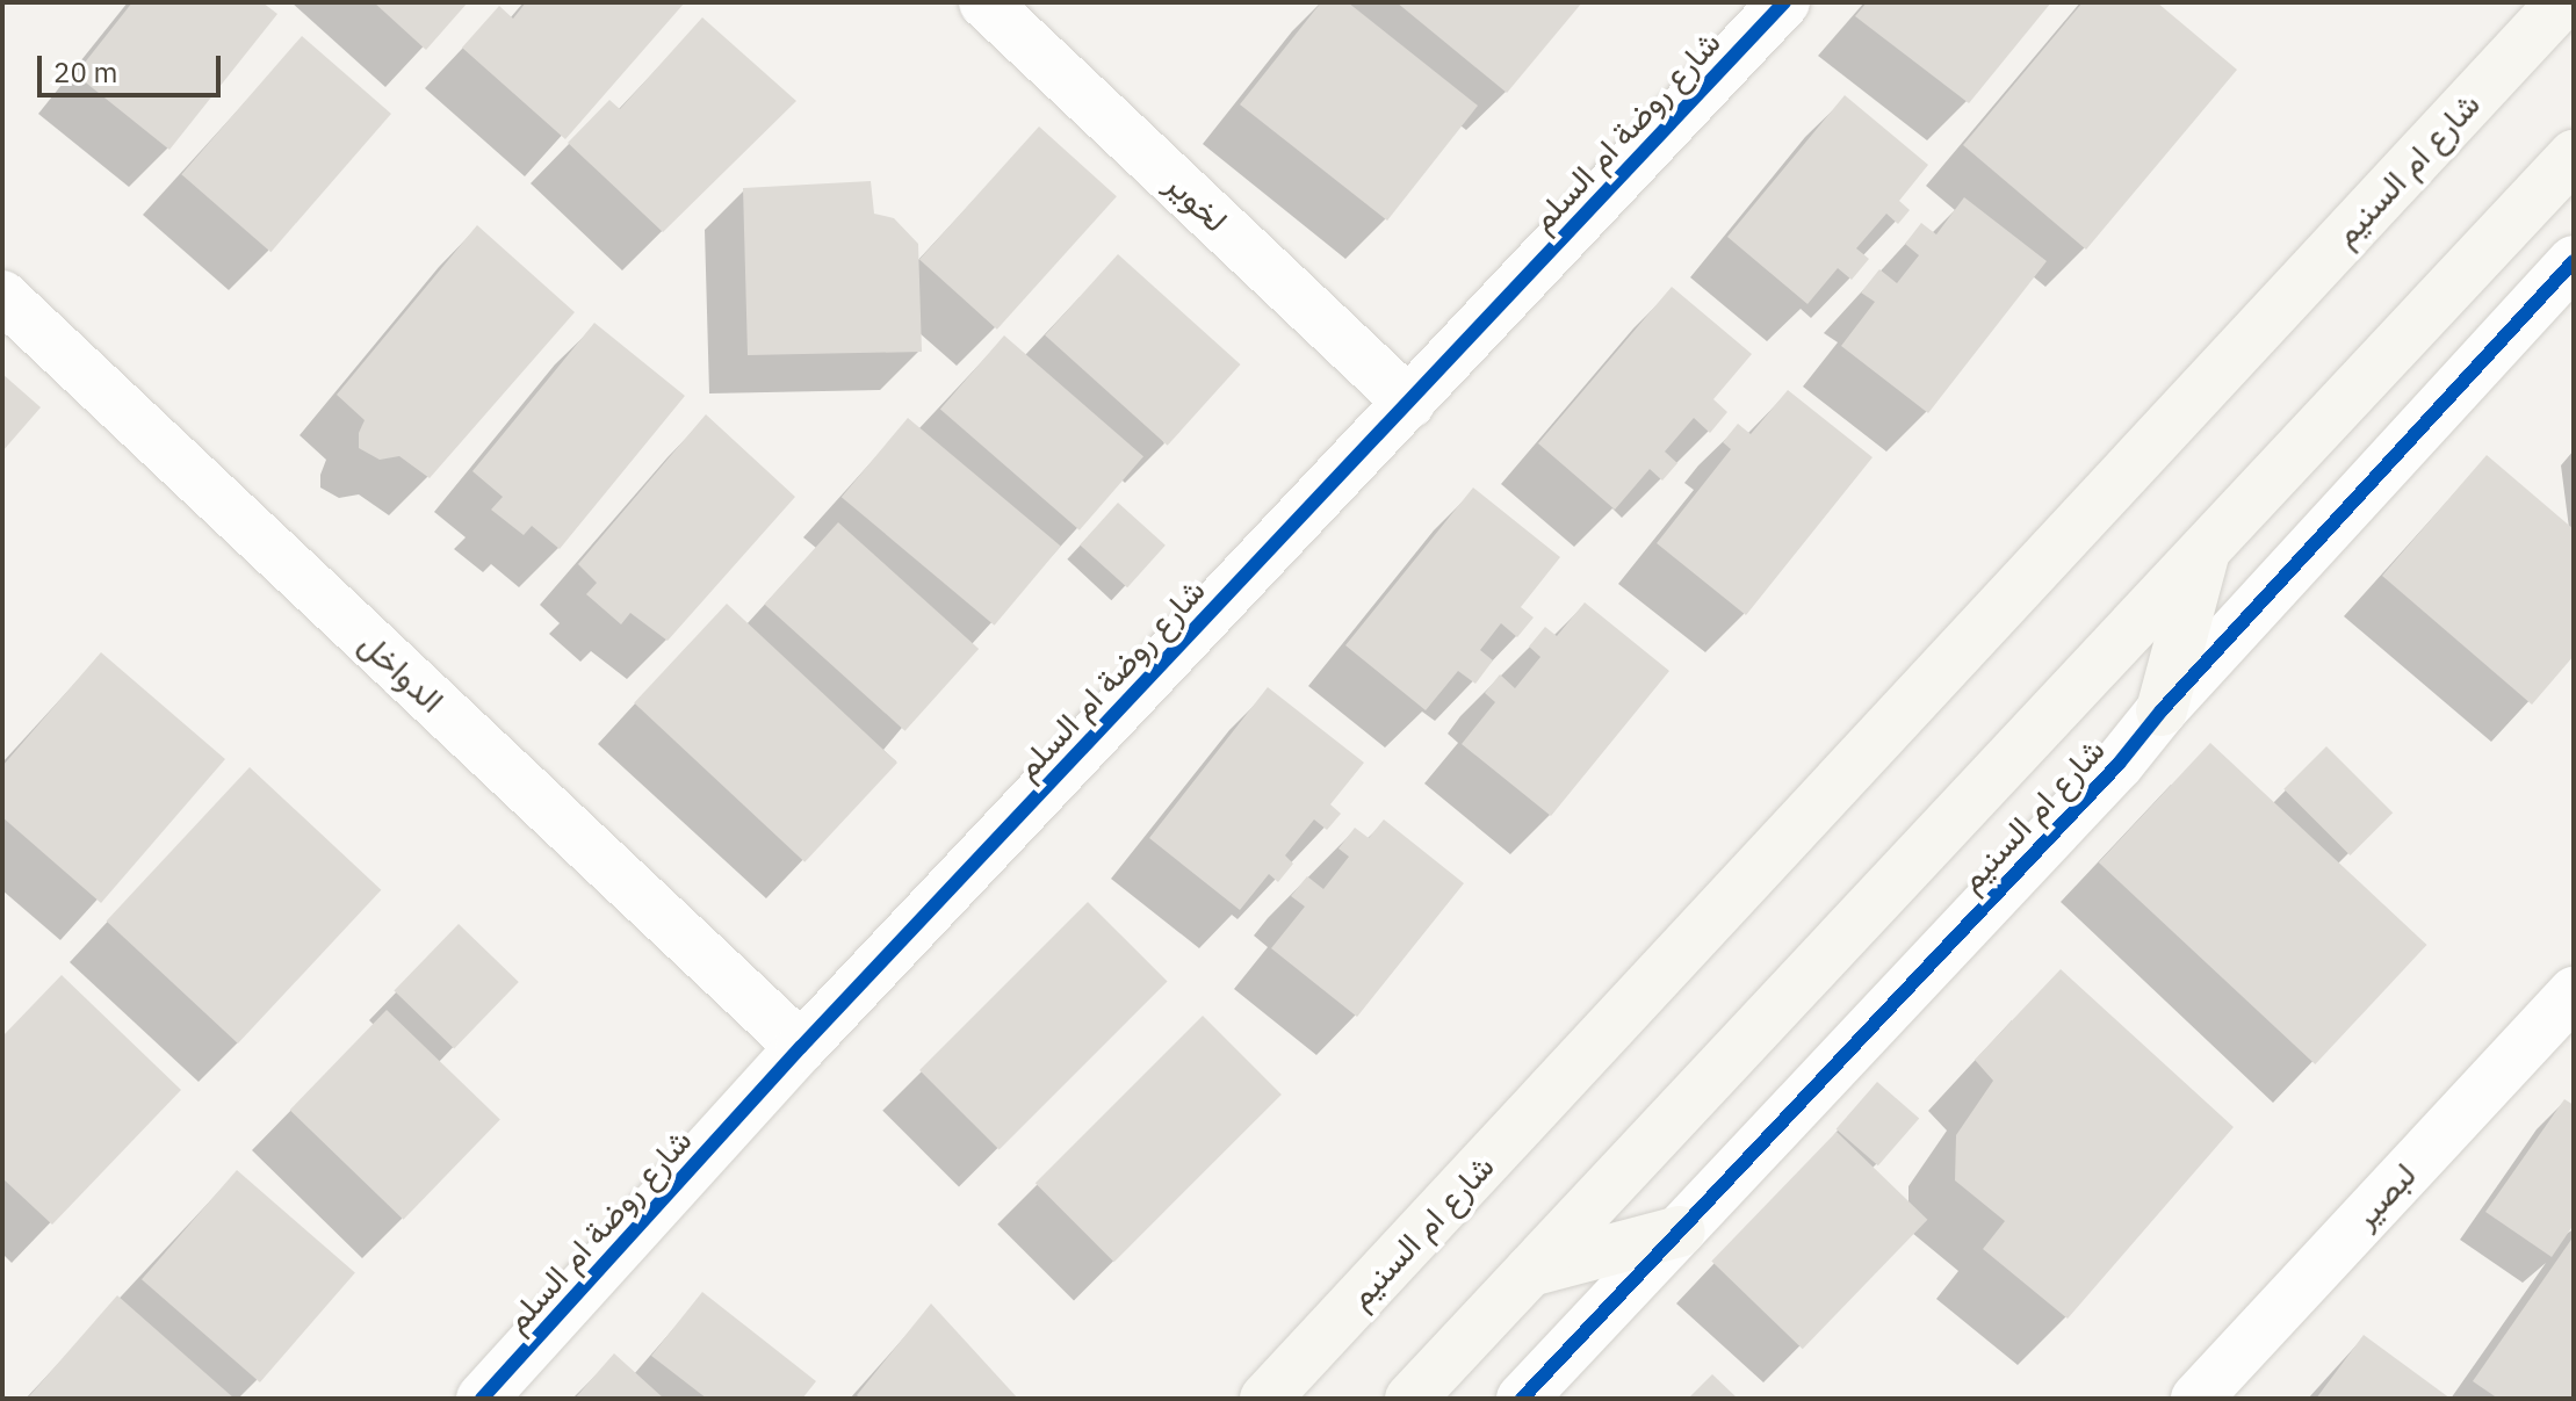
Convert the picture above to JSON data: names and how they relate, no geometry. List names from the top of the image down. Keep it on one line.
{"streets":{"main road":["شارع ام السنيم"],"street":["شارع روضة ام السلم","لخوير","الدواخل","لبصير"]},"crossings":[["شارع روضة ام السلم","لخوير"],["شارع روضة ام السلم","الدواخل"]],"scale_bar":"20 m"}
